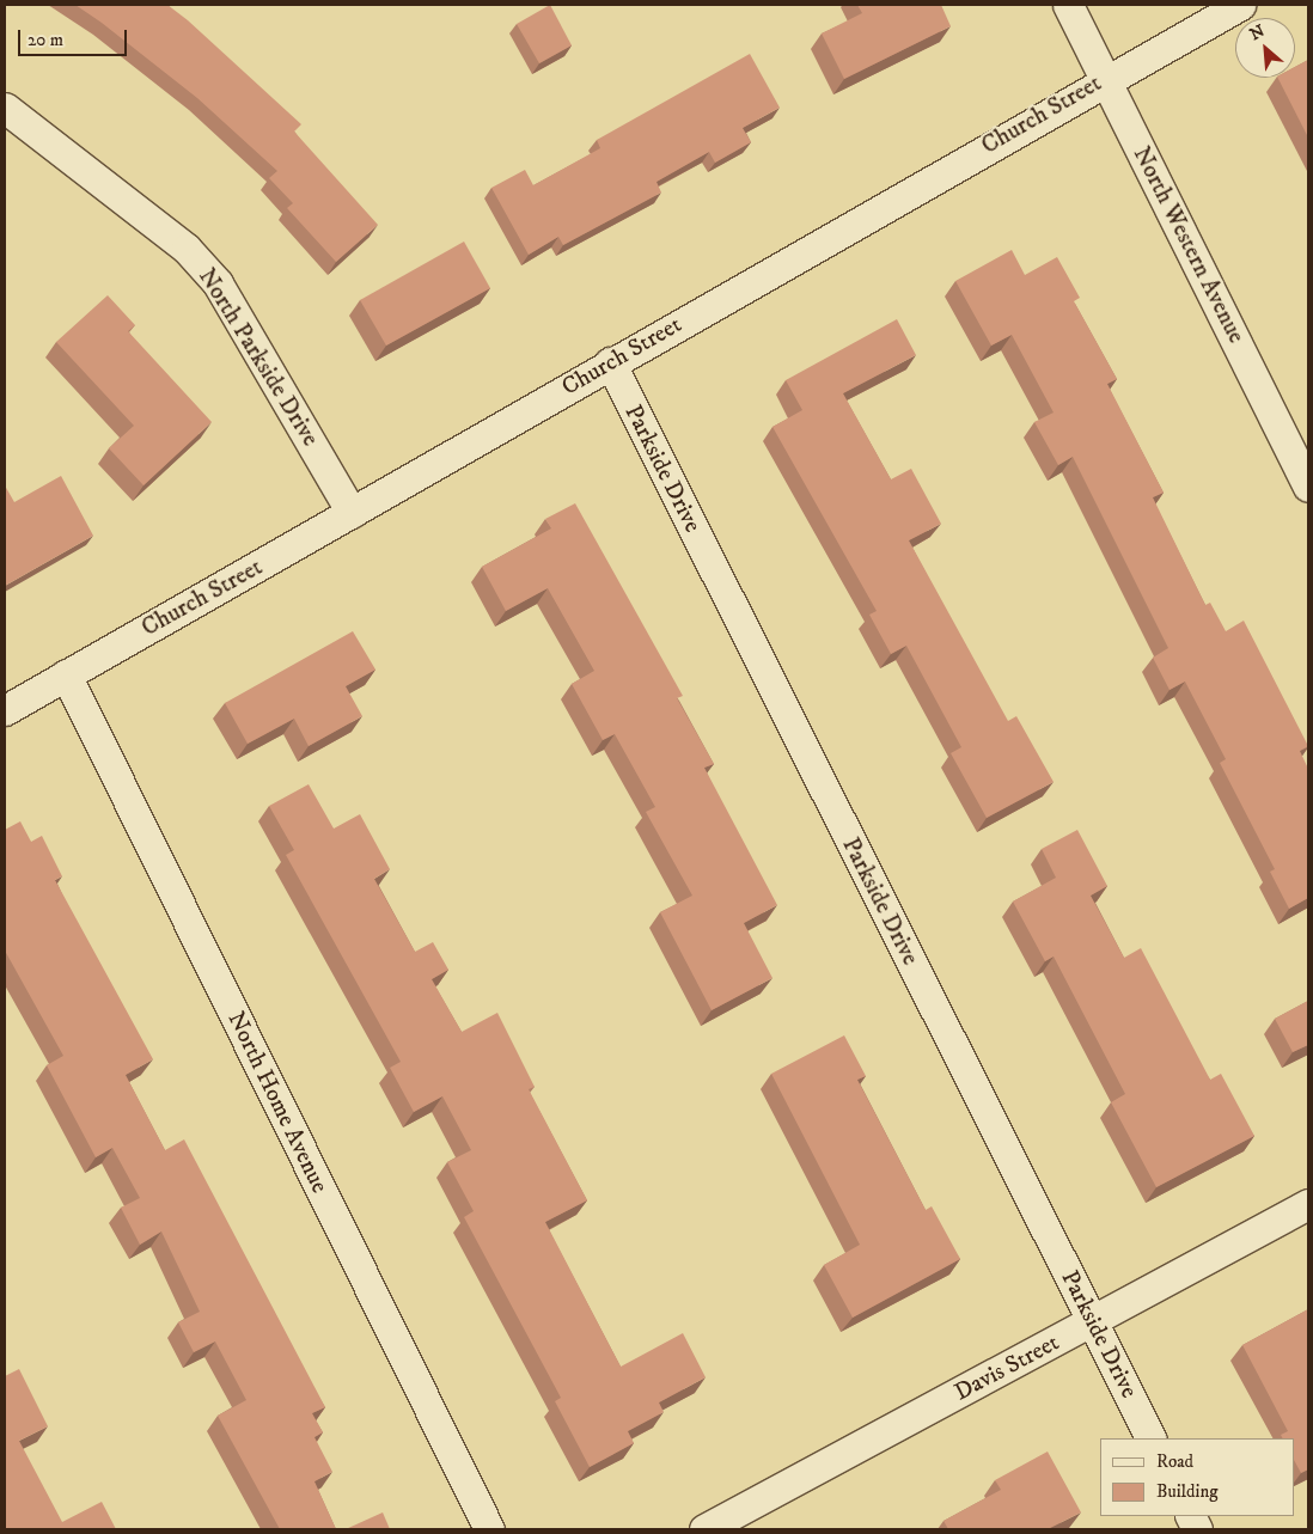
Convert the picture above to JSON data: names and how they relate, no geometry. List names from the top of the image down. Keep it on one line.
{"streets":{"street":["Church Street","North Western Avenue","North Parkside Drive","Parkside Drive","North Home Avenue","Davis Street"]},"crossings":[["Church Street","North Western Avenue"],["Church Street","North Parkside Drive"],["Church Street","Parkside Drive"],["Church Street","North Home Avenue"],["Parkside Drive","Davis Street"]],"legend":["Road","Building"],"scale_bar":"20 m","north":"top left"}
